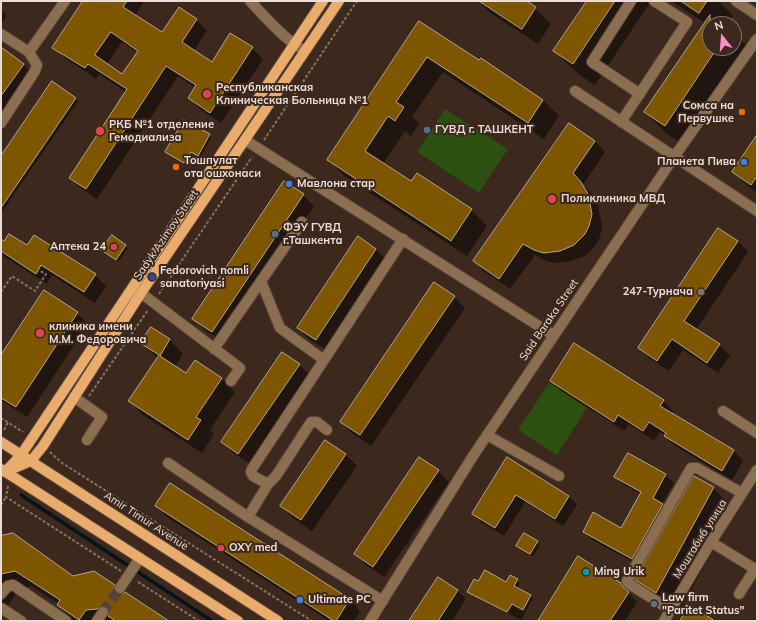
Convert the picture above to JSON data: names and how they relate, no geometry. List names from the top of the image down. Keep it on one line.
{"streets":{"main road":["Sadyk Azimov Street","Amir Timur Avenue"],"street":["Said Baraka Street","Моштабиб улица"]},"crossings":[["Sadyk Azimov Street","Amir Timur Avenue"]],"places":["Республиканская Клиническая Больница №1","Сомса на Первушке","ГУВД г. ТАШКЕНТ","РКБ №1 отделение Гемодиализа","Планета Пива","Тошпулат ота ошхонаси","Мавлона стар","Поликлиника МВД","ФЭУ ГУВД г.Ташкента","Аптека 24","Fedorovich nomli sanatoriyasi","247-Турнача","клиника имени М.М. Федоровича","OXY med","Ming Urik","Ultimate PC","Law firm \"Paritet Status\""],"north":"top"}
